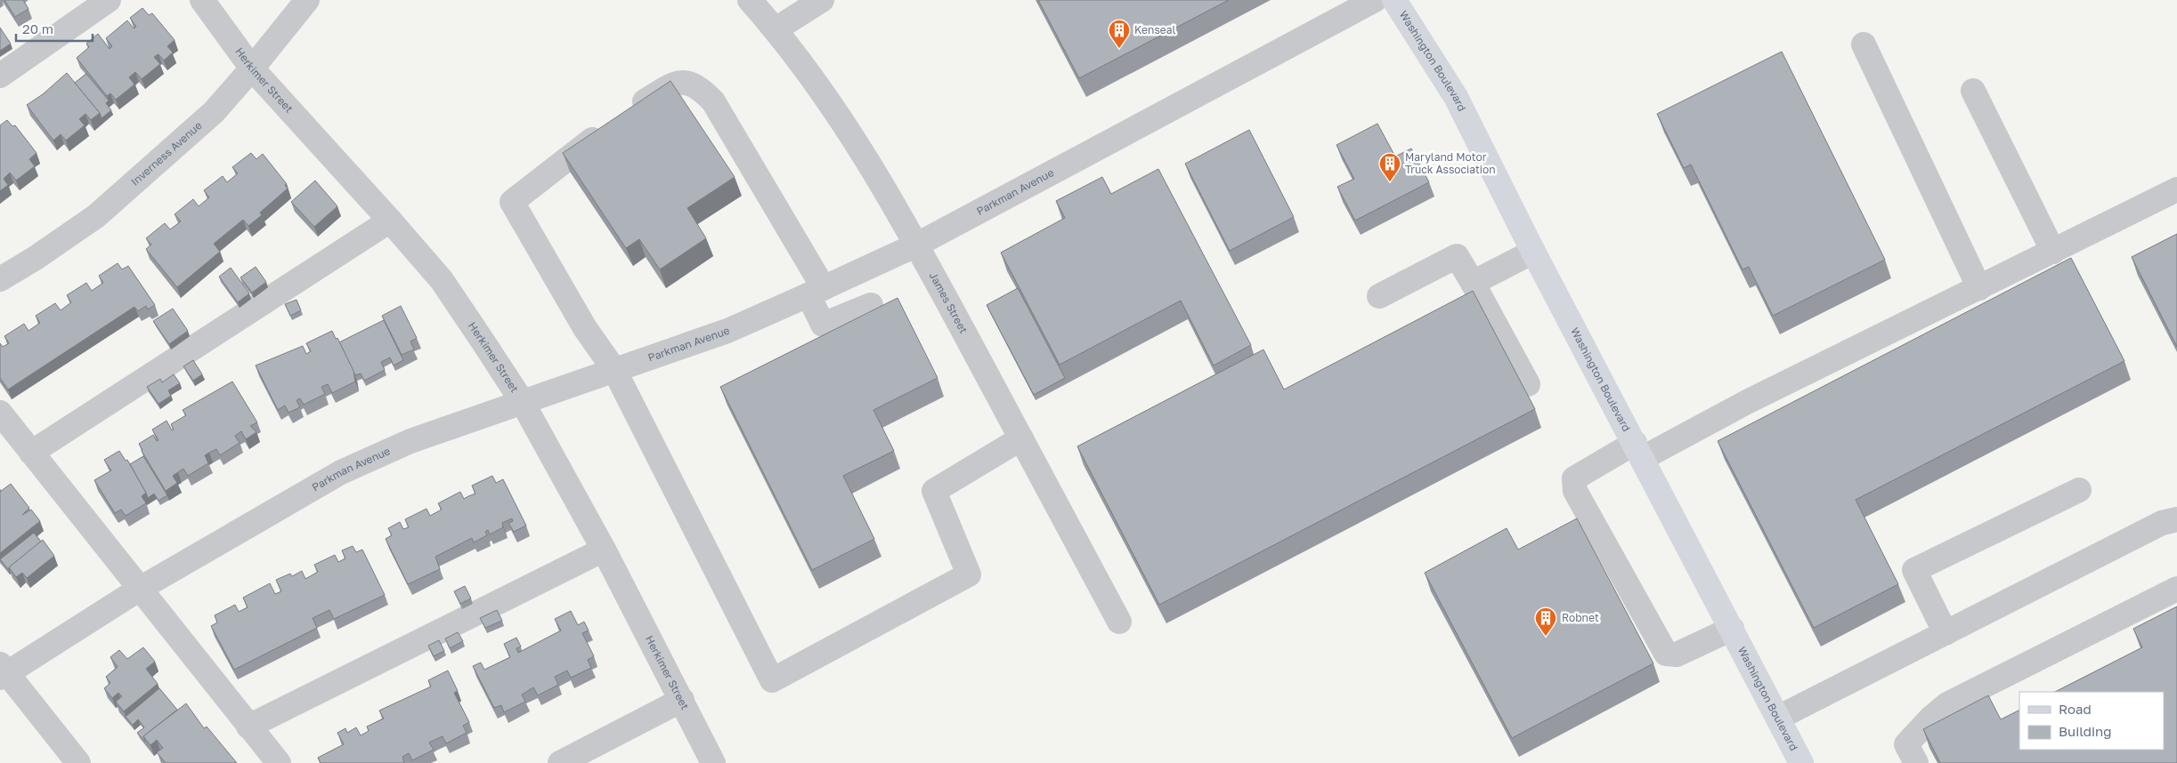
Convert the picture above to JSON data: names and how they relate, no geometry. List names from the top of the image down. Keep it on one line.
{"streets":{"main road":["Washington Boulevard"],"street":["Herkimer Street","Inverness Avenue","Parkman Avenue","James Street"]},"crossings":[["Herkimer Street","Inverness Avenue"],["Herkimer Street","Parkman Avenue"],["Parkman Avenue","James Street"]],"places":{"building":["Kenseal","Maryland Motor Truck Association","Robnet"]},"legend":["Road","Building"],"scale_bar":"20 m"}
